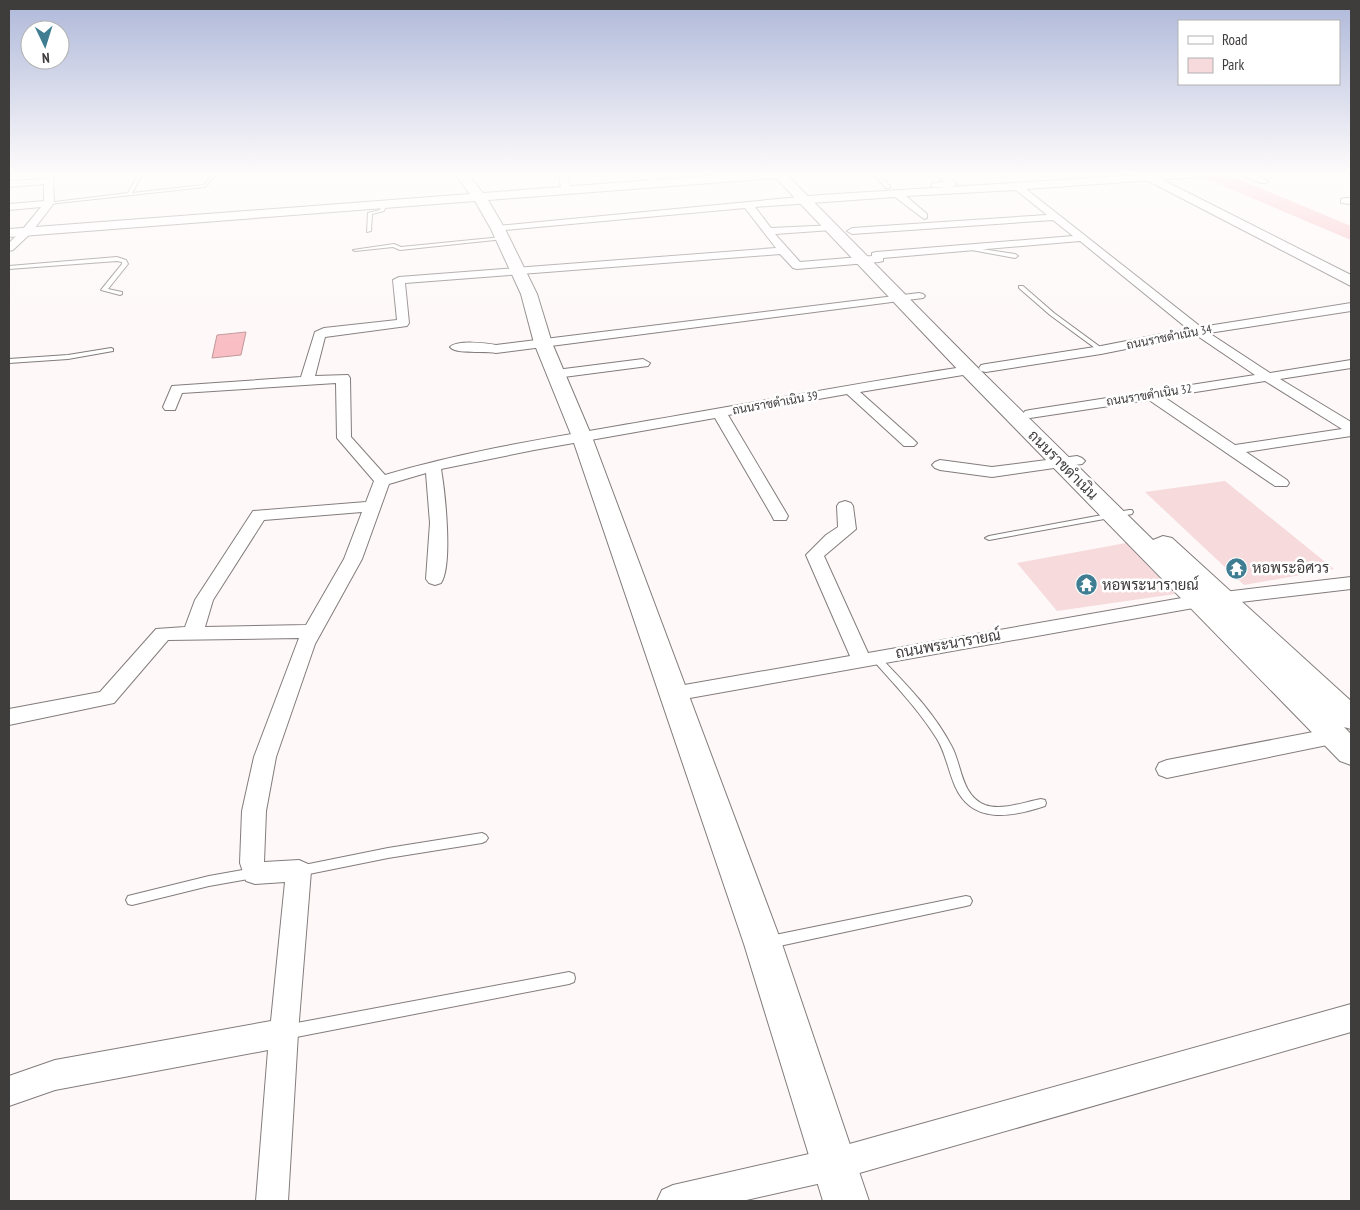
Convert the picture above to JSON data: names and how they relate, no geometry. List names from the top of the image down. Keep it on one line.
{"streets":{"street":["ถนนราชดำเนิน 34","ถนนราขดำเนิน 32","ถนนราชดำเนิน 39","ถนนราขดำเนิน","ถนนพระนารายณ์"]},"crossings":[["ถนนราชดำเนิน 34","ถนนราชดำเนิน 39"],["ถนนราชดำเนิน 34","ถนนราขดำเนิน"],["ถนนราขดำเนิน 32","ถนนราขดำเนิน"],["ถนนราชดำเนิน 39","ถนนราขดำเนิน"],["ถนนราขดำเนิน","ถนนพระนารายณ์"]],"places":{"temple":["หอพระอิศวร","หอพระนารายณ์"]},"legend":["Road","Park"],"north":"bottom"}
